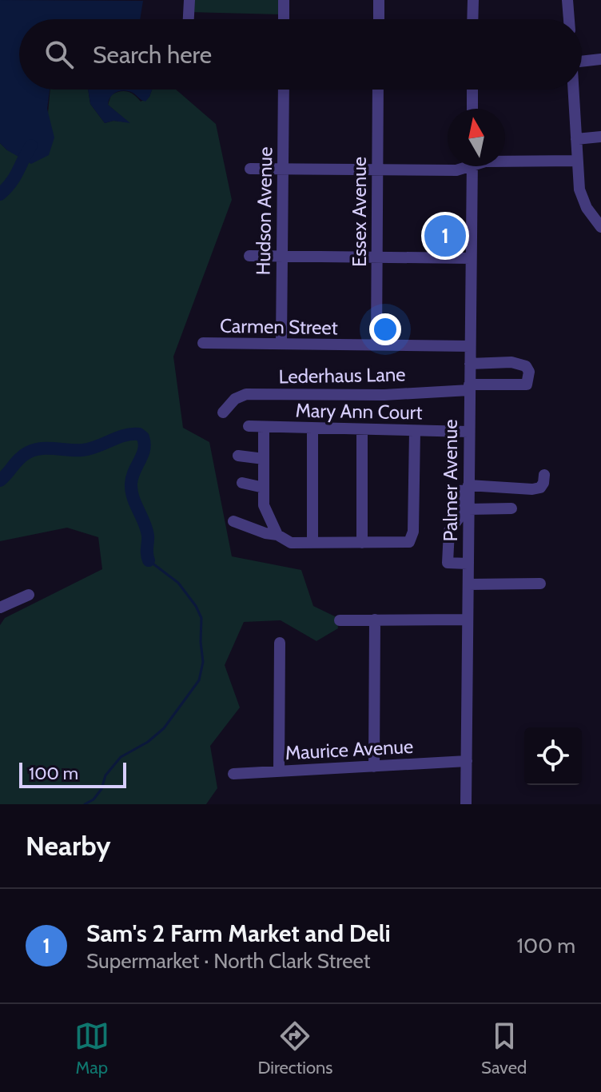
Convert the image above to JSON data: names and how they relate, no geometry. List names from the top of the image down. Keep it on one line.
{"streets":{"street":["Hudson Avenue","Essex Avenue","Carmen Street","Lederhaus Lane","Mary Ann Court","Palmer Avenue","Maurice Avenue"]},"crossings":[["Hudson Avenue","Carmen Street"],["Essex Avenue","Carmen Street"],["Carmen Street","Palmer Avenue"],["Lederhaus Lane","Palmer Avenue"],["Mary Ann Court","Palmer Avenue"],["Palmer Avenue","Maurice Avenue"]],"scale_bar":"100 m","north":"top","page":{"search":"Search here","pins":"1","scale":"100 m","heading":"Nearby","list":[{"mark":"1","name":"Sam's 2 Farm Market and Deli","note":"Supermarket · North Clark Street","value":"100 m"}],"nav":["Map","Directions","Saved"]}}
